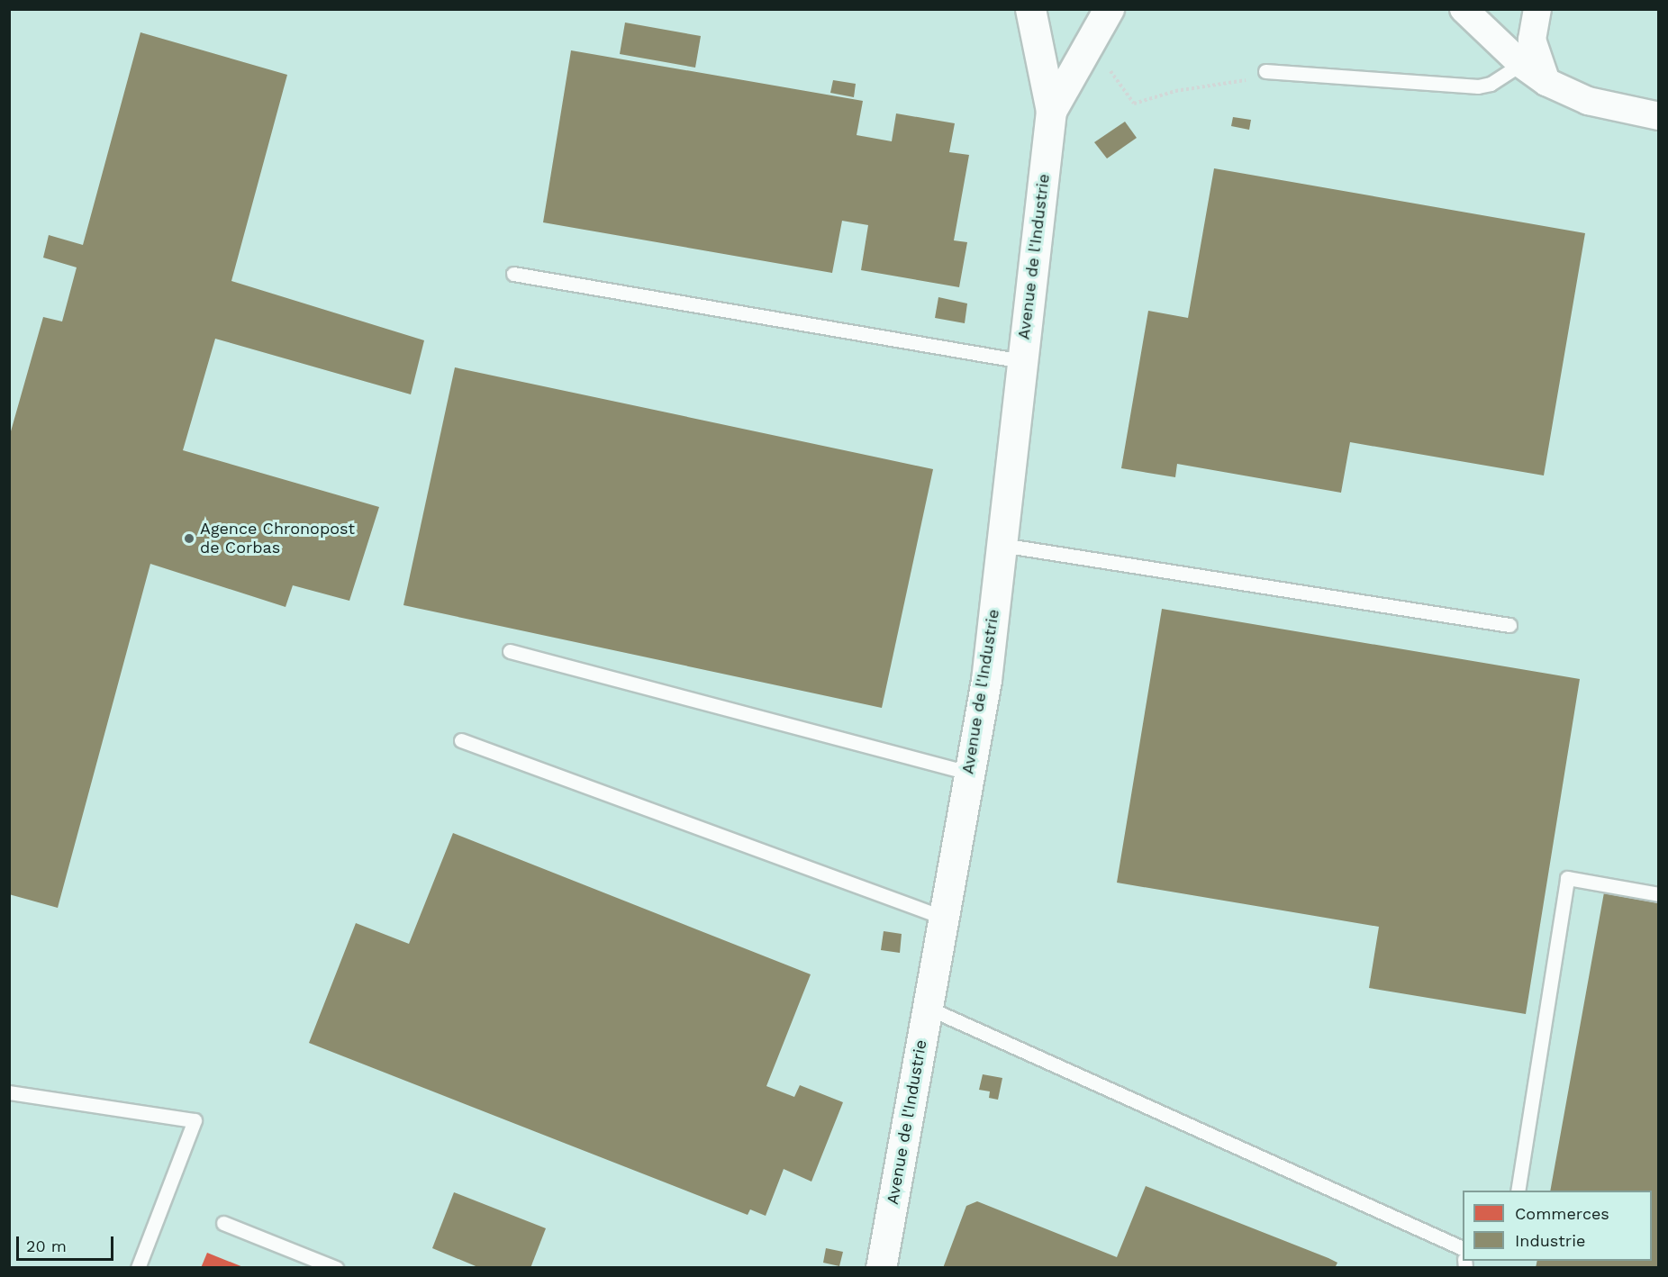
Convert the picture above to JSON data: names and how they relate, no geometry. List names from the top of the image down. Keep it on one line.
{"streets":{"street":["Avenue de l'Industrie"]},"places":["Agence Chronopost de Corbas"],"legend":["Commerces","Industrie"],"scale_bar":"20 m"}
